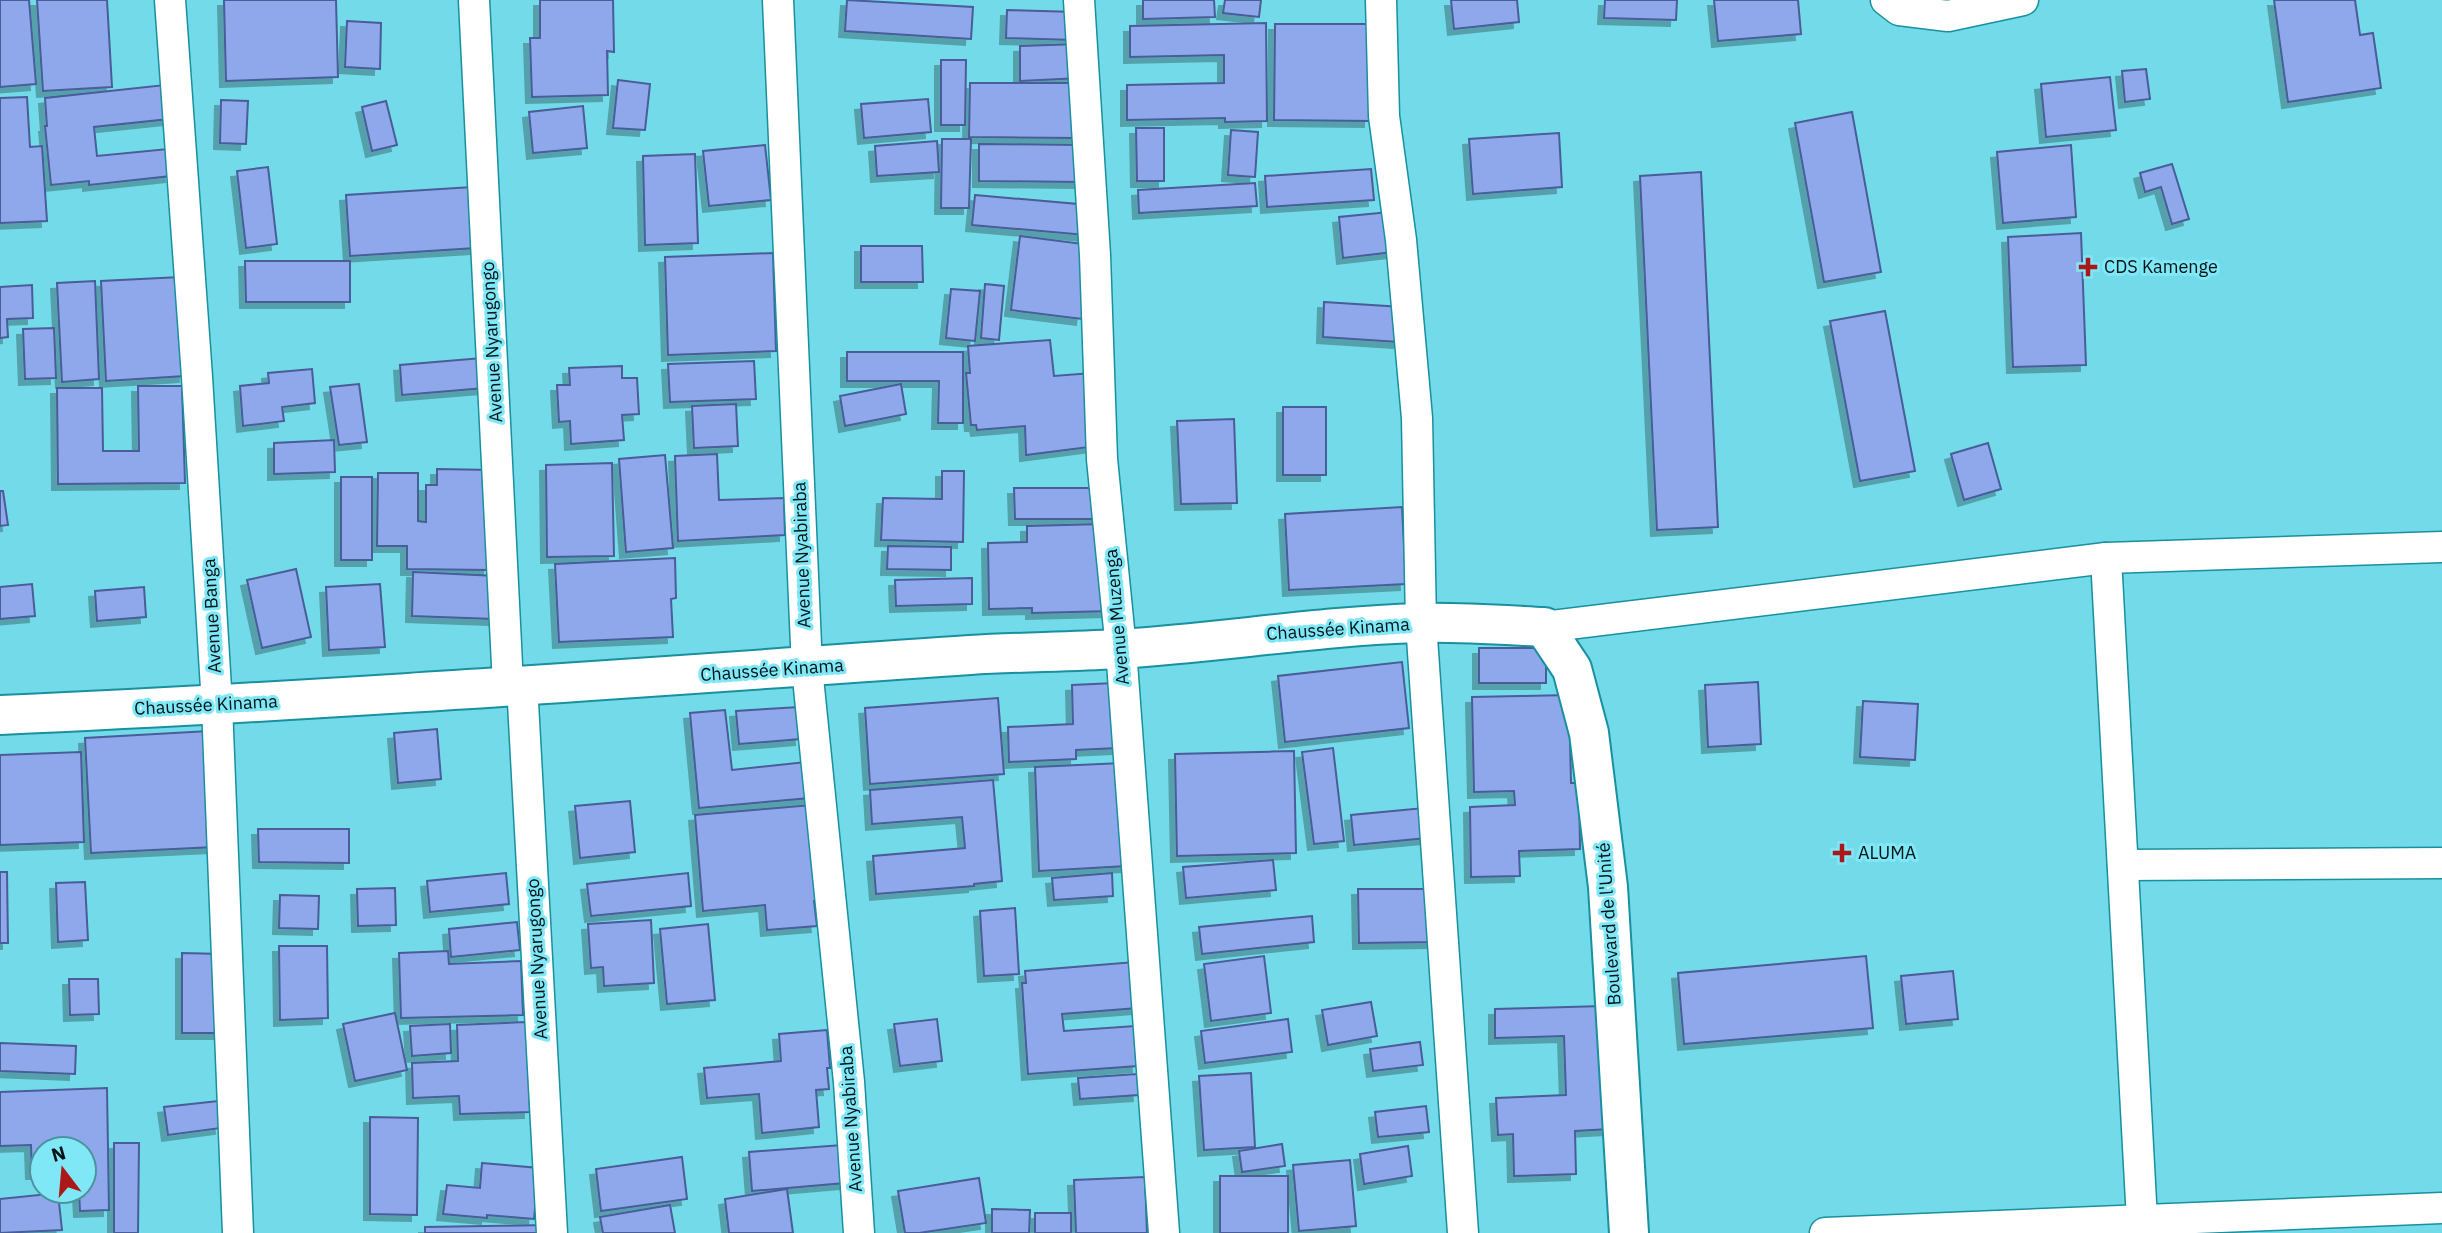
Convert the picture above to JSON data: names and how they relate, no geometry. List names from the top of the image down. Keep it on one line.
{"streets":{"street":["Avenue Nyarugongo","Avenue Nyabiraba","Avenue Banga","Avenue Muzenga","Chaussée Kinama","Boulevard de l'Unité"]},"crossings":[["Avenue Nyarugongo","Chaussée Kinama"],["Avenue Nyabiraba","Chaussée Kinama"],["Avenue Banga","Chaussée Kinama"],["Avenue Muzenga","Chaussée Kinama"],["Chaussée Kinama","Boulevard de l'Unité"]],"places":{"health":["CDS Kamenge","ALUMA"]},"north":"top"}
